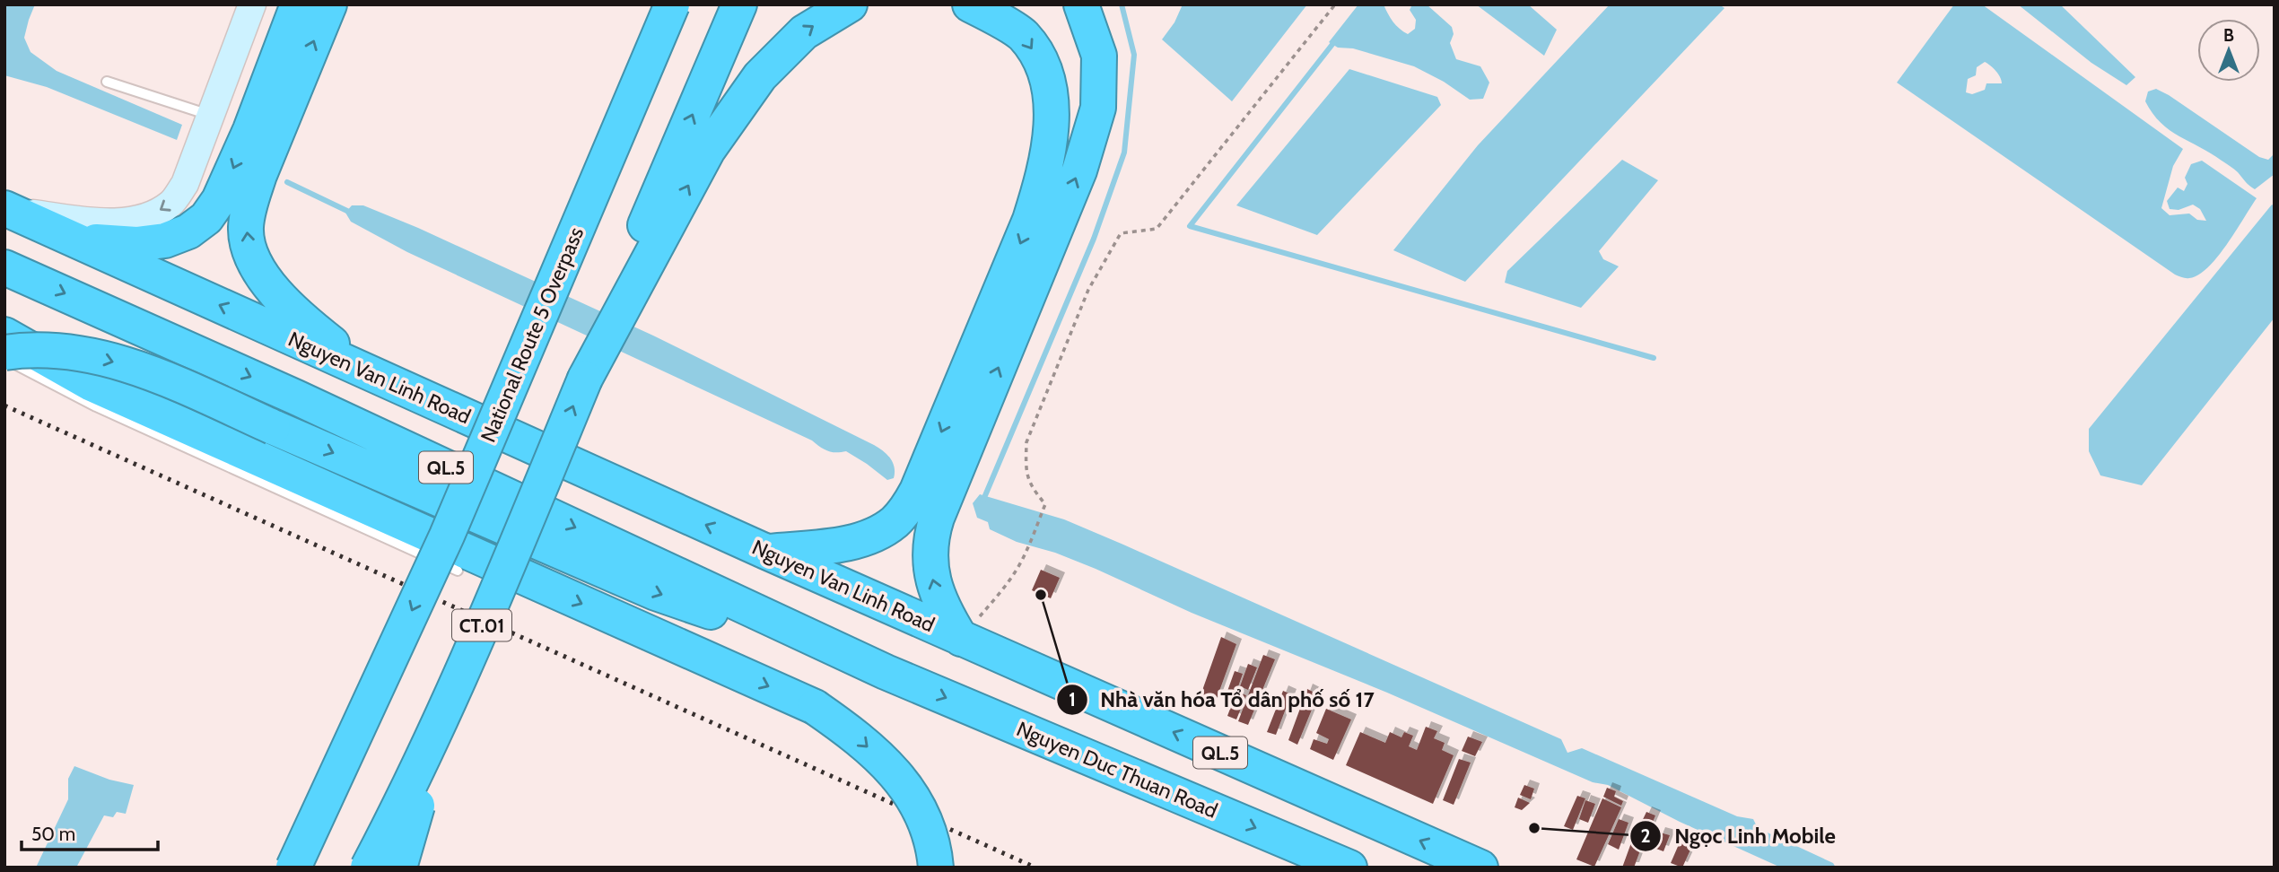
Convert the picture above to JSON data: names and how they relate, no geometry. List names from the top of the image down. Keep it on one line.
{"streets":{"highway":["National Route 5 Overpass","Nguyen Van Linh Road","QL.5","CT.01","Nguyen Duc Thuan Road"]},"crossings":[["Nguyen Van Linh Road","QL.5"],["QL.5","Nguyen Duc Thuan Road"]],"places":["Nhà văn hóa Tổ dân phố số 17","Ngọc Linh Mobile"],"scale_bar":"50 m","north":"top"}
